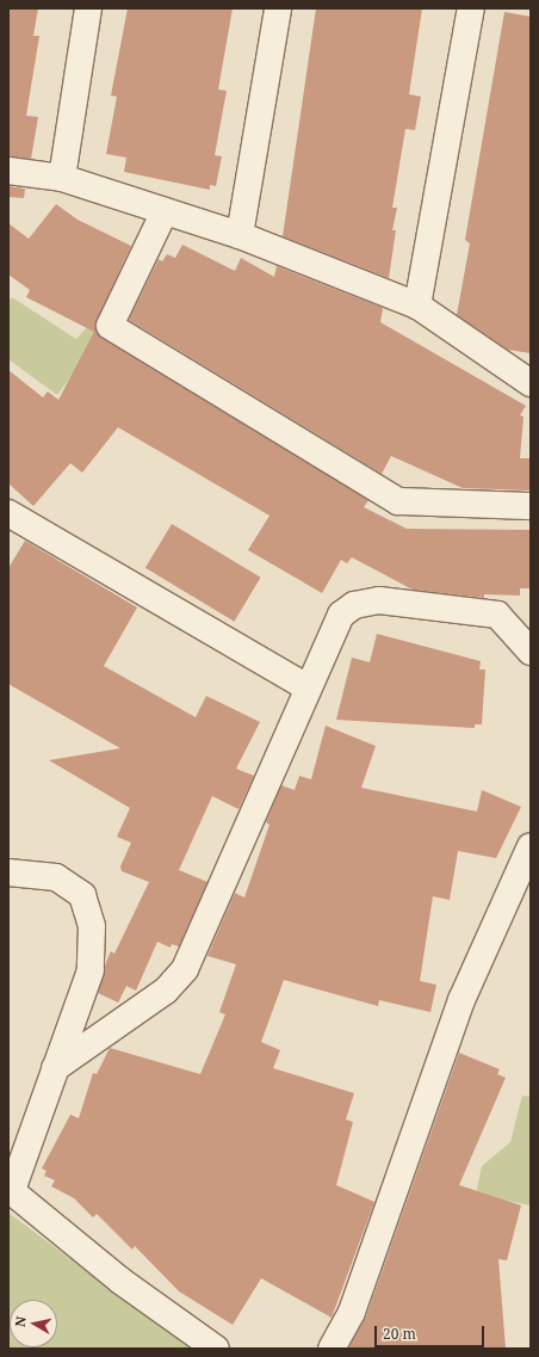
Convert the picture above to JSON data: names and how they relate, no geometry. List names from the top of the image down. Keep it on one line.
{"scale_bar":"20 m","north":"left"}
